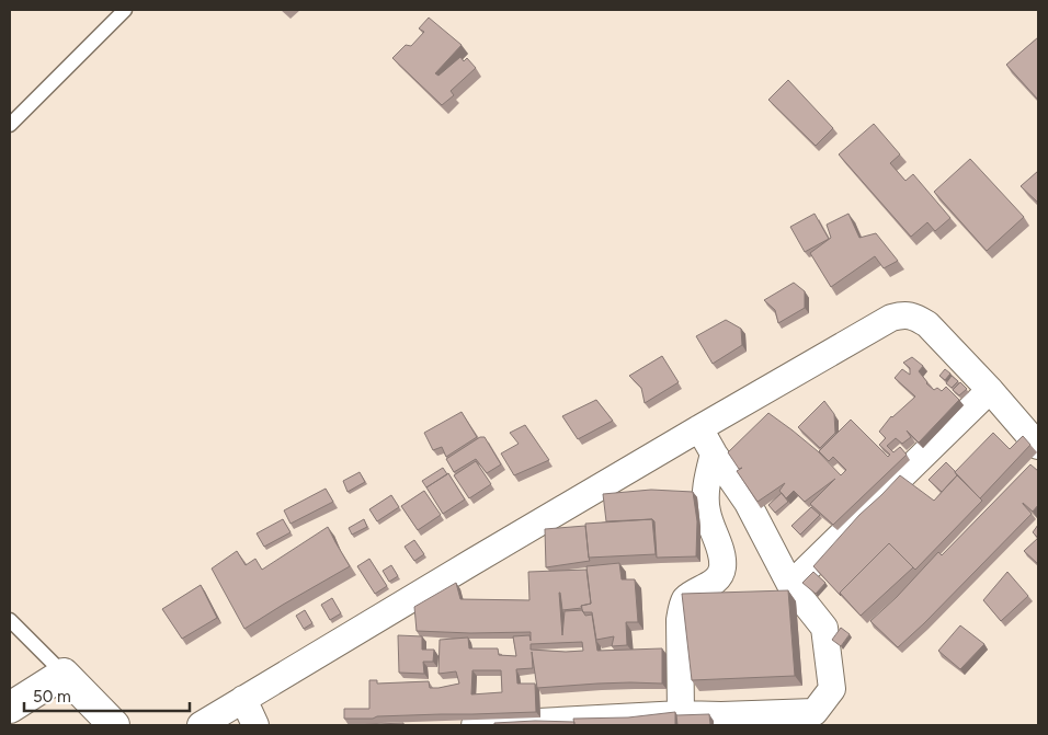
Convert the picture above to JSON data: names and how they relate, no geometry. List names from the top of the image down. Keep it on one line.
{"scale_bar":"50 m"}
